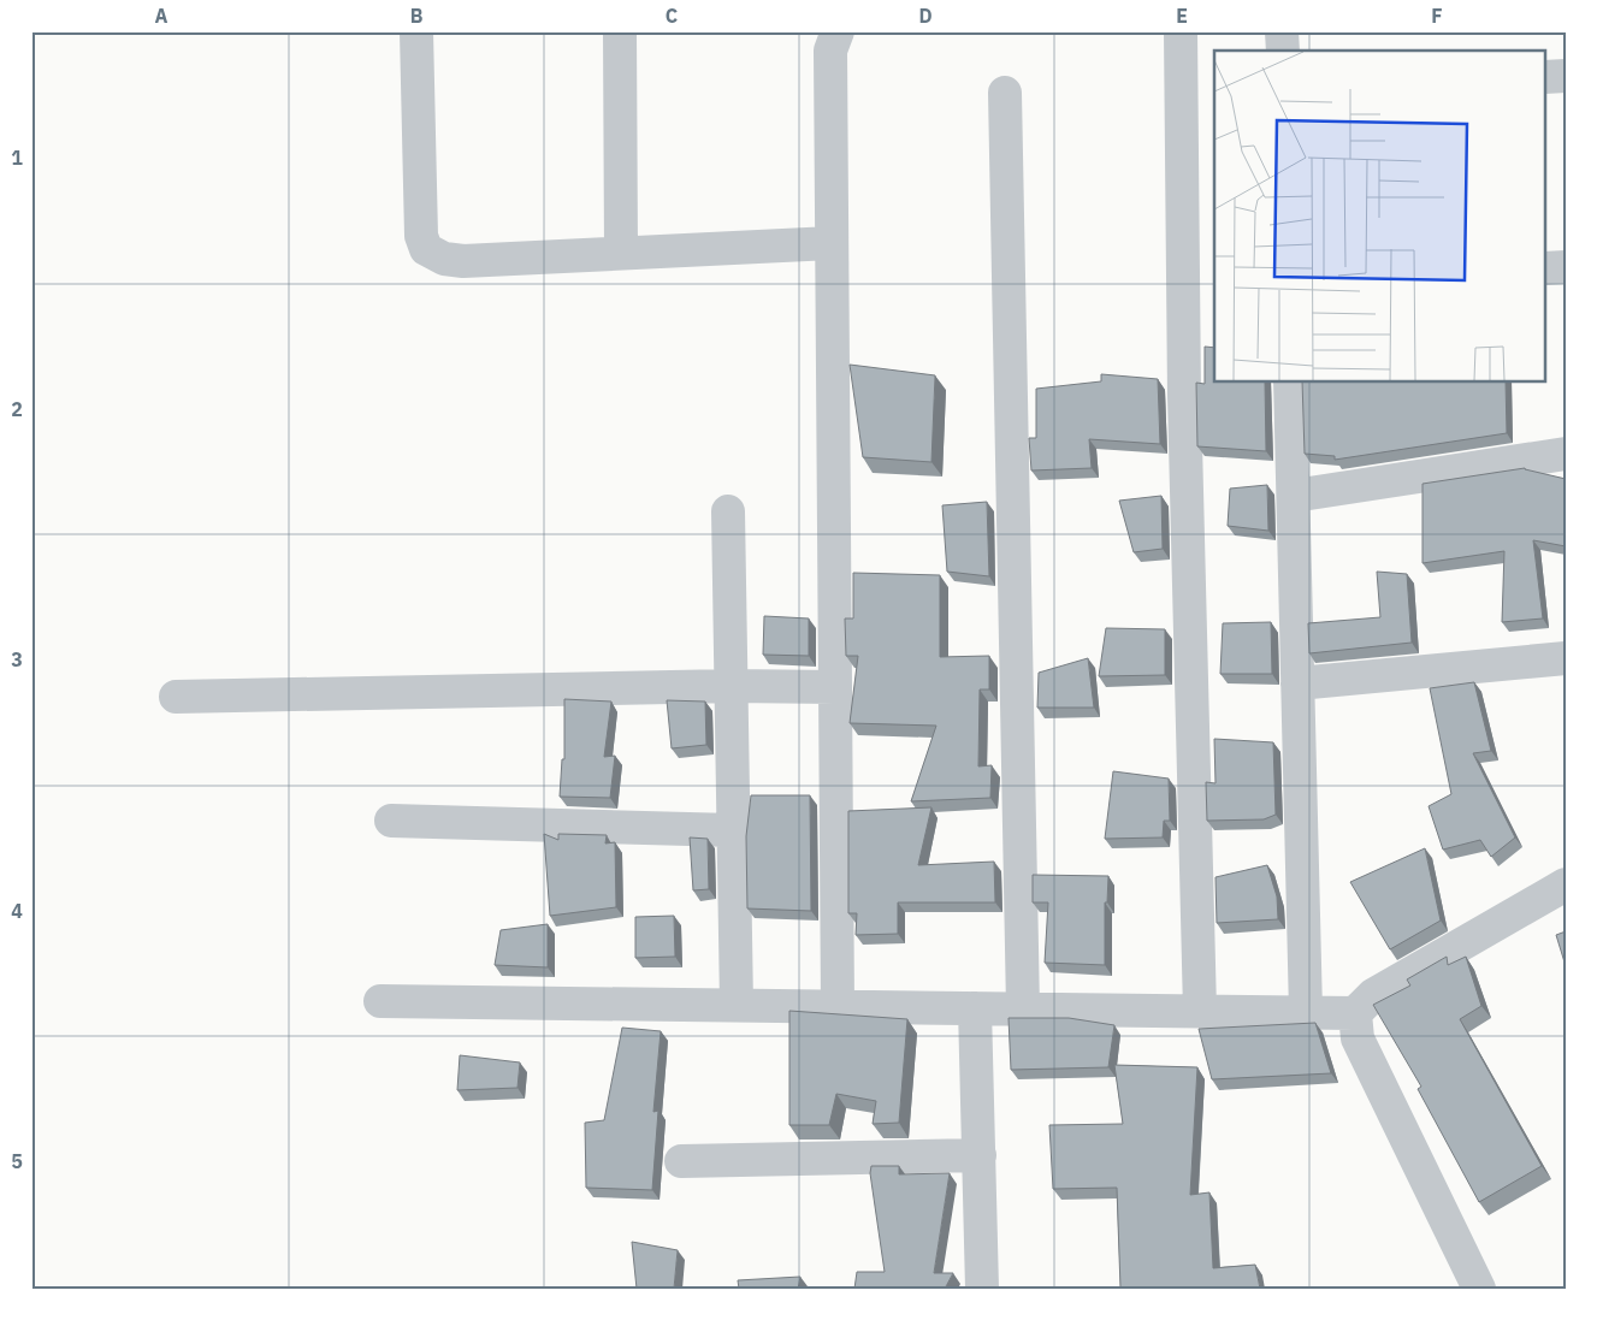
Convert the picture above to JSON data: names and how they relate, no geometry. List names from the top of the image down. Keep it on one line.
{"grid":{"columns":["A","B","C","D","E","F"],"rows":["1","2","3","4","5"]}}
